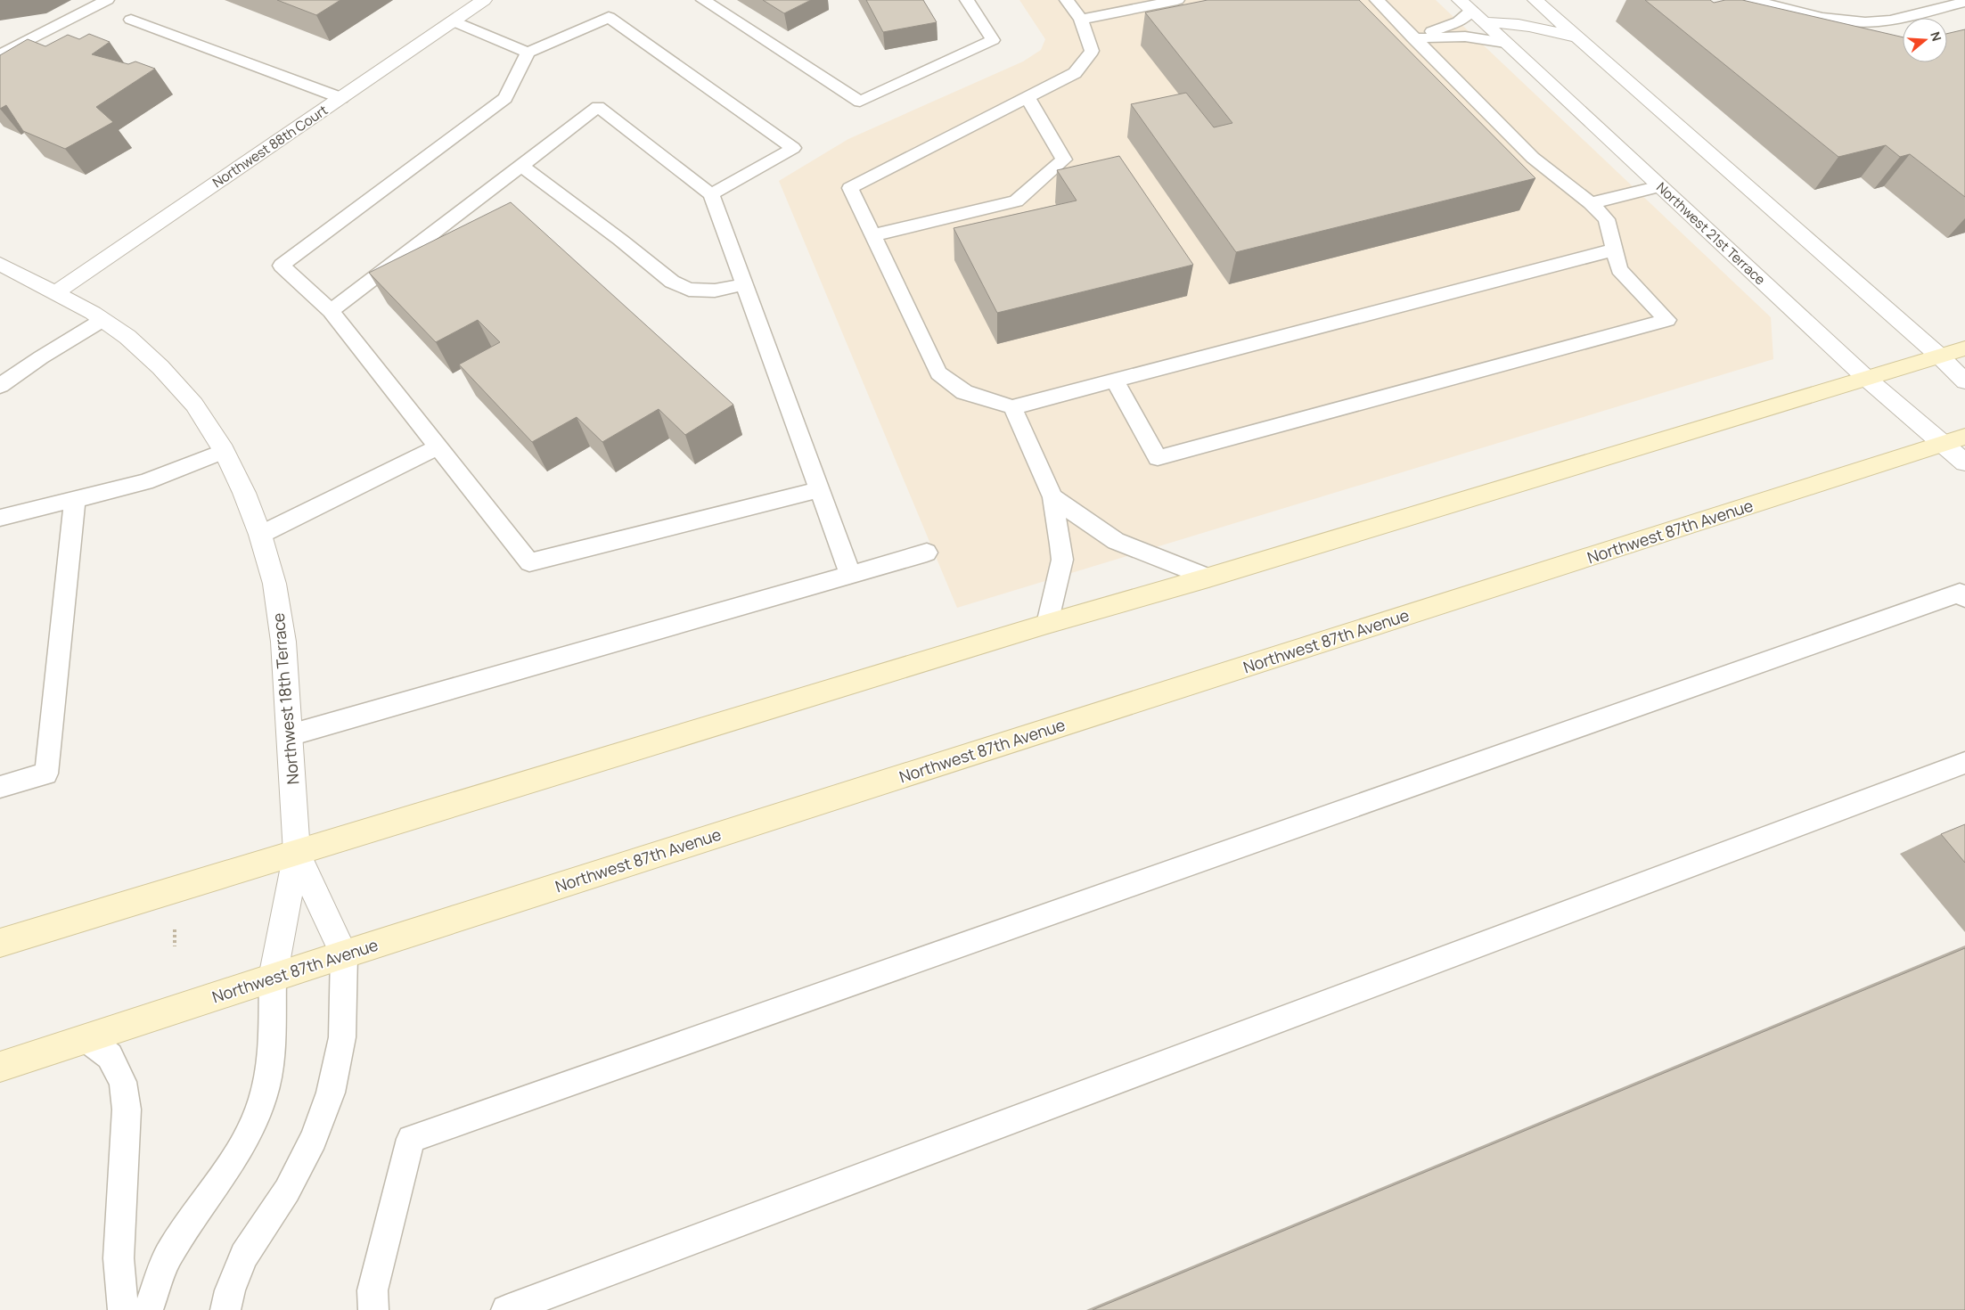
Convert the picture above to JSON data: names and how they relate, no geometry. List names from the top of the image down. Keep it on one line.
{"streets":{"main road":["Northwest 87th Avenue"],"street":["Northwest 88th Court","Northwest 21st Terrace","Northwest 18th Terrace"]},"crossings":[["Northwest 88th Court","Northwest 18th Terrace"],["Northwest 21st Terrace","Northwest 87th Avenue"],["Northwest 87th Avenue","Northwest 18th Terrace"]],"north":"right"}
